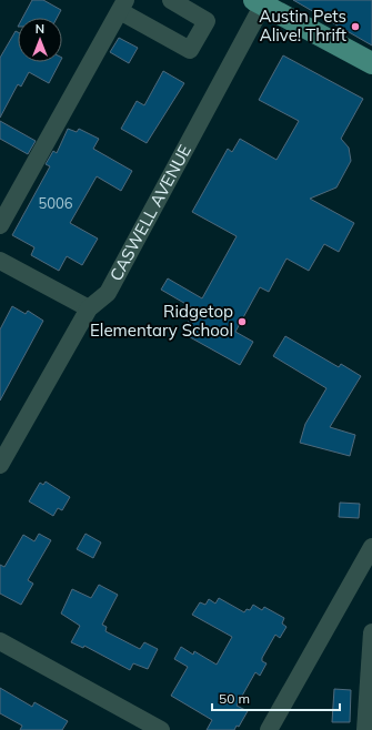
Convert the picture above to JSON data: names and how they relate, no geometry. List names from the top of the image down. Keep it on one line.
{"streets":{"street":["CASWELL AVENUE"]},"places":["Austin Pets Alive! Thrift","Ridgetop Elementary School"],"house_numbers":["5006"],"scale_bar":"50 m","north":"top"}
